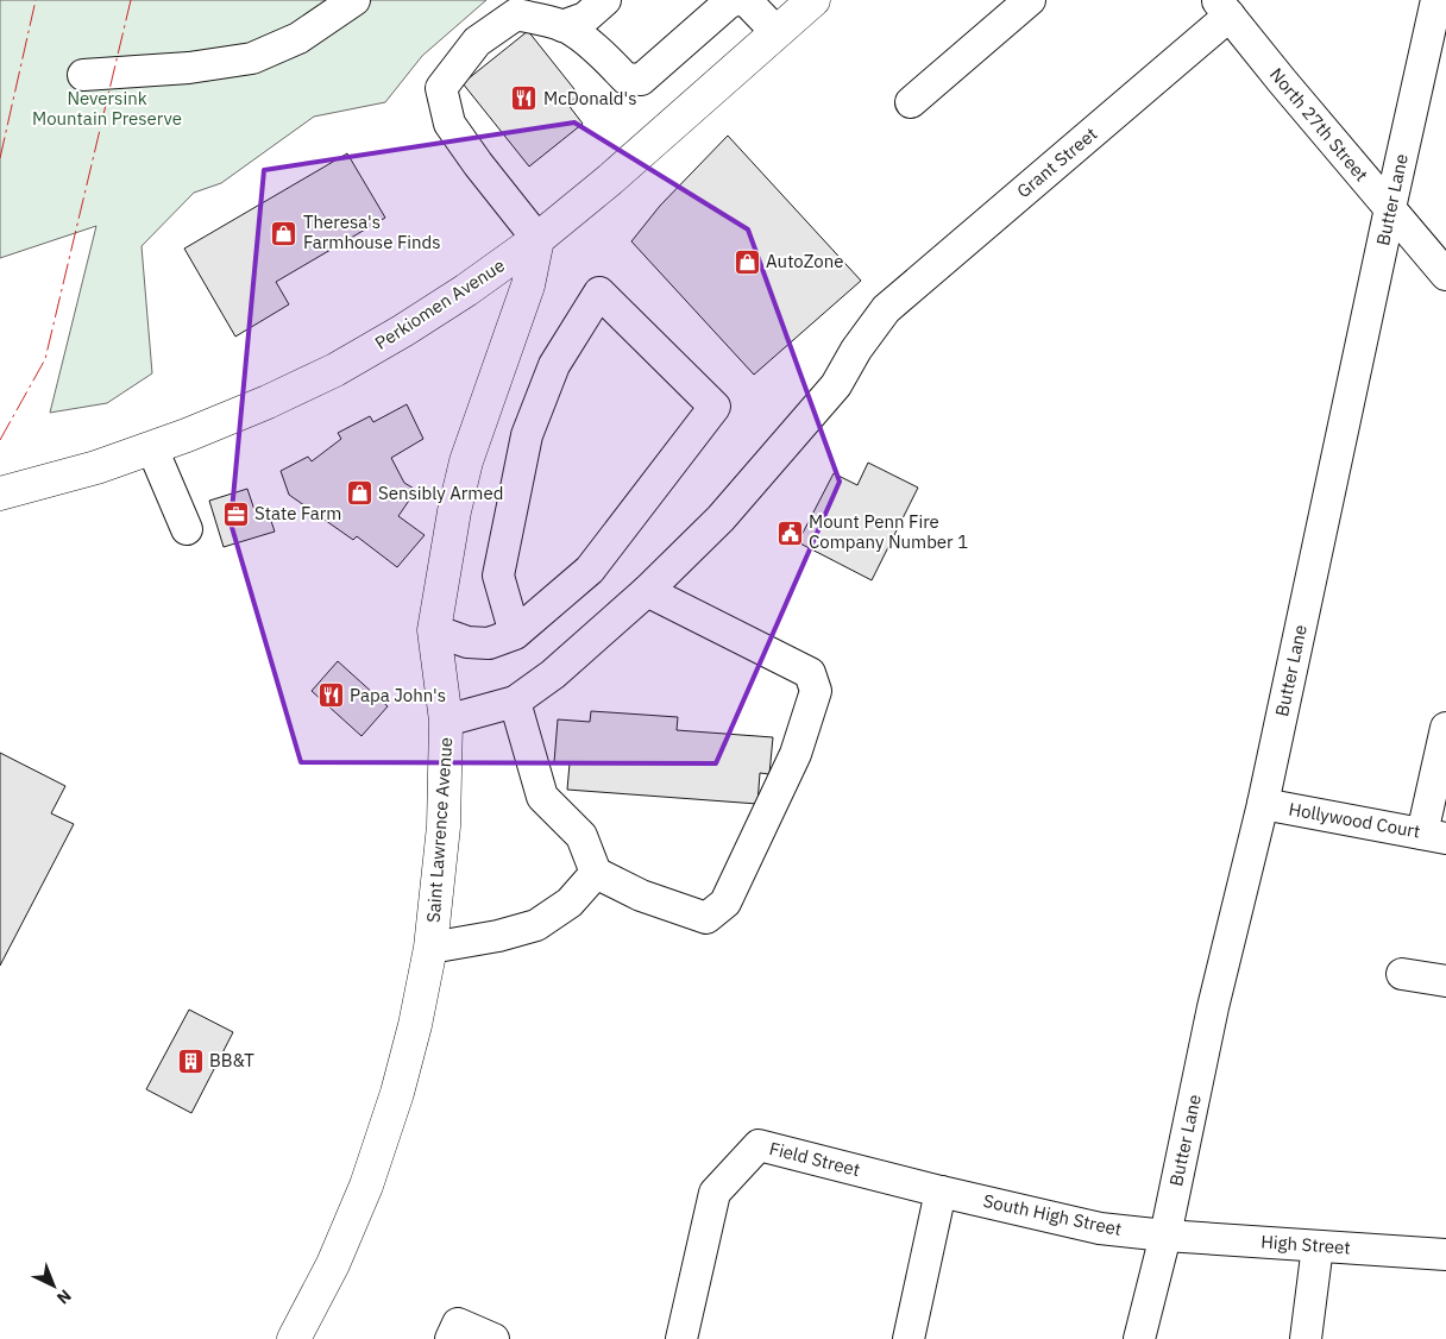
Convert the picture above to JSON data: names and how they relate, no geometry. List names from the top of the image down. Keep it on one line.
{"streets":{"main road":["Perkiomen Avenue","Saint Lawrence Avenue"],"street":["North 27th Street","Grant Street","Butter Lane","Hollywood Court","Field Street","South High Street","High Street"]},"crossings":[["North 27th Street","Grant Street"],["North 27th Street","Butter Lane"],["Butter Lane","Hollywood Court"],["Butter Lane","South High Street"],["Butter Lane","High Street"],["Perkiomen Avenue","Saint Lawrence Avenue"],["Field Street","South High Street"],["South High Street","High Street"]],"parks":["Neversink Mountain Preserve"],"places":{"restaurant":["McDonald's","Papa John's"],"shop":["Theresa's Farmhouse Finds","AutoZone","Sensibly Armed"],"office":["State Farm"],"public building":["Mount Penn Fire Company Number 1"],"building":["BB&T"]},"north":"bottom right"}
